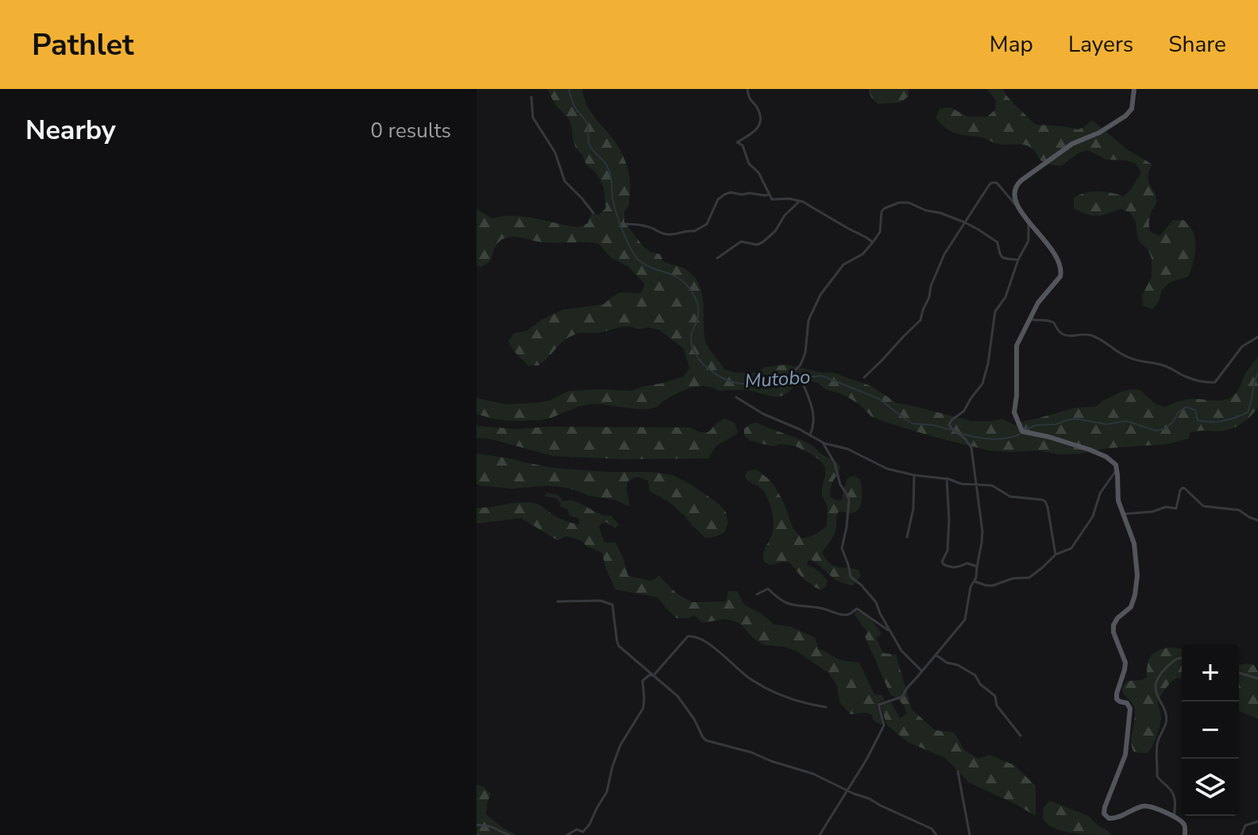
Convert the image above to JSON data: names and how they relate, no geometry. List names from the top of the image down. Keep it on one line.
{"water":["Mutobo"],"page":{"header":"Pathlet","nav":["Map","Layers","Share"],"heading":["Nearby","0 results"],"map_buttons":["+","−"]}}
